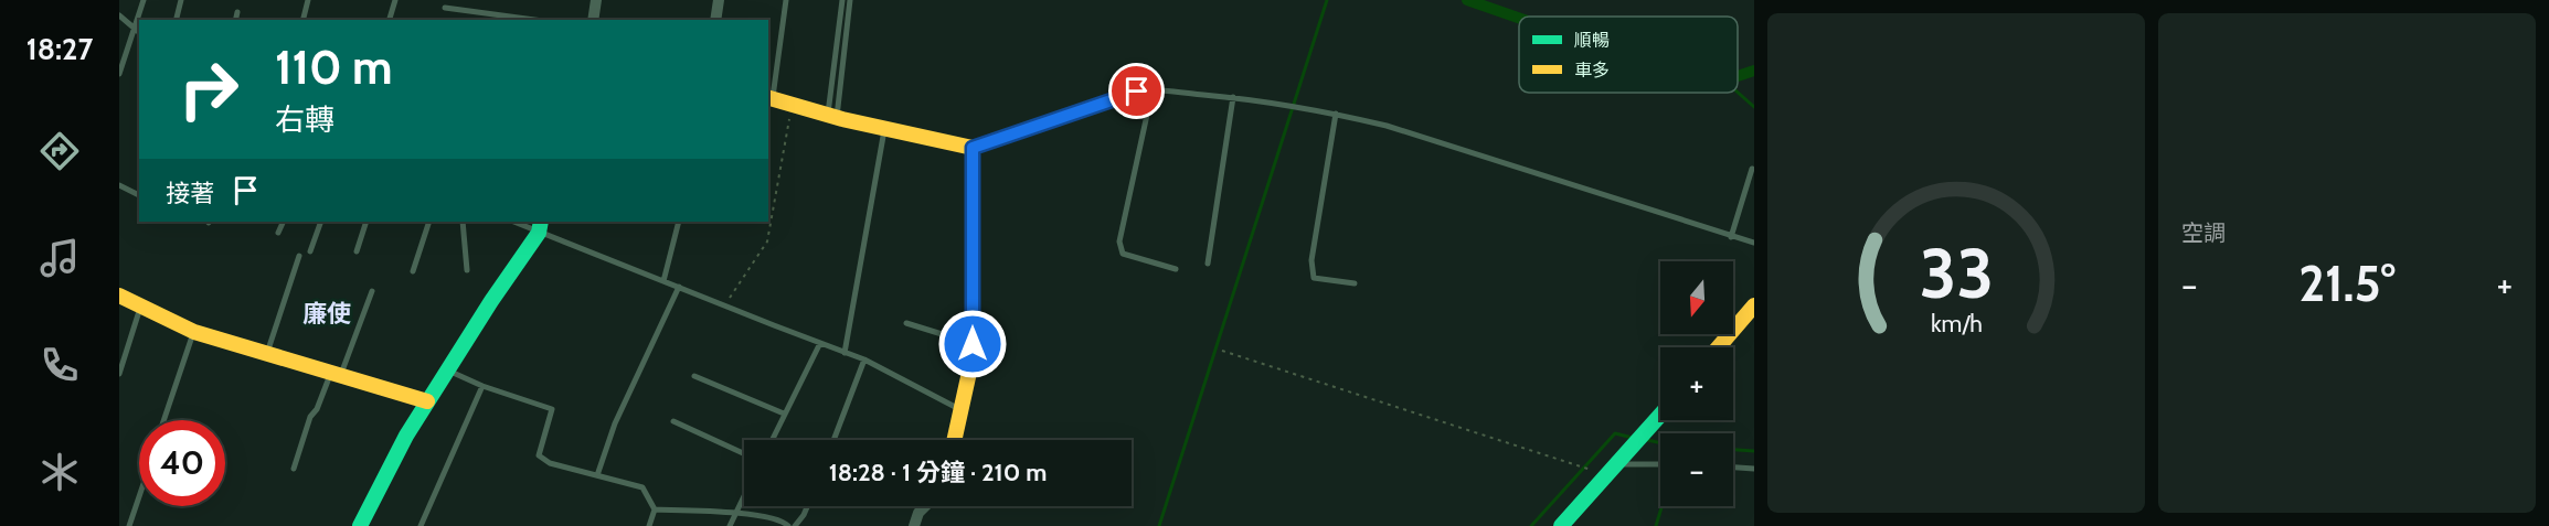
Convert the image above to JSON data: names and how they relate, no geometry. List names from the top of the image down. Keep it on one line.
{"districts":["廉使"],"legend":["順暢","車多"],"north":"bottom","page":{"tabs":"18:27","tile":"空調","turn":["110 m","右轉"],"then":"接著","heat":["−","21.5°","+"],"map_buttons":["+","−"],"limit":"40","trip":"18:28 · 1 分鐘 · 210 m","gauge":["33","km/h"]}}
